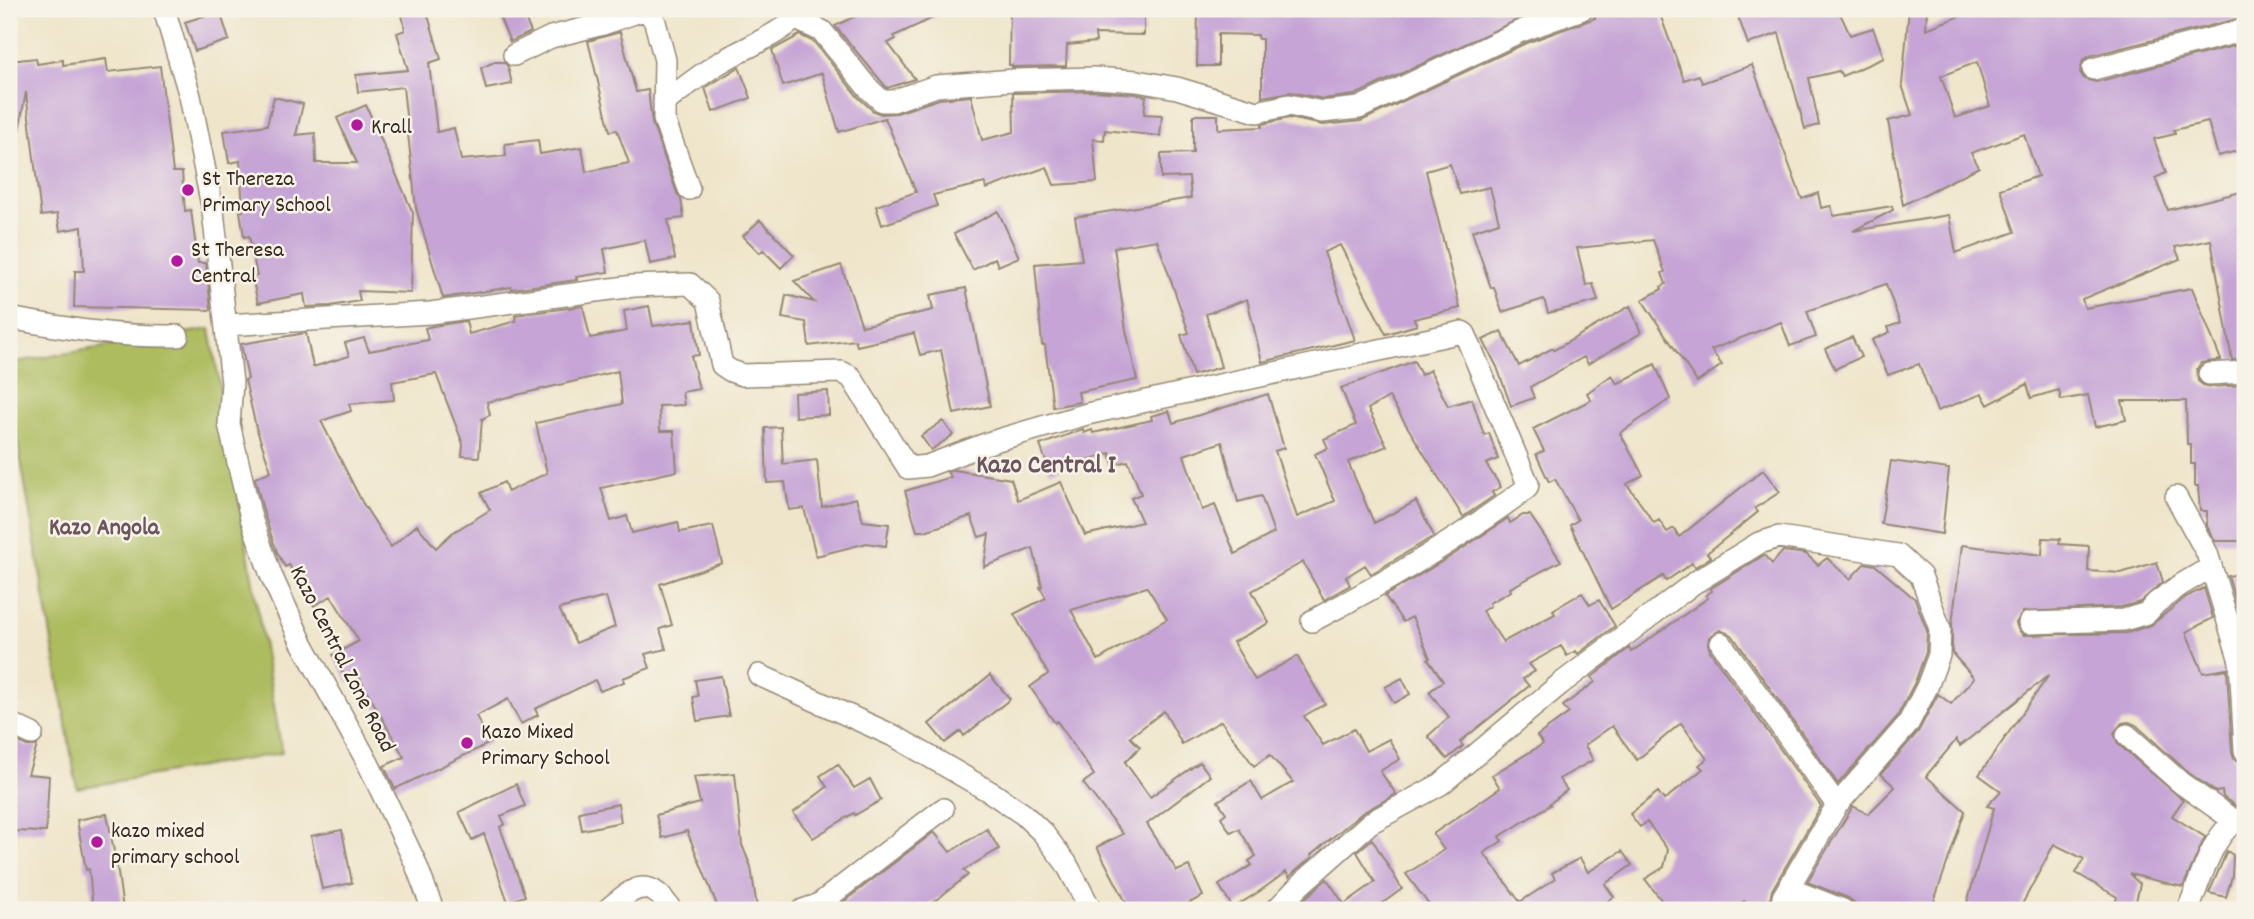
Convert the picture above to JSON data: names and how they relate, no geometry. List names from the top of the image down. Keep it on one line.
{"streets":{"street":["Kazo Central Zone Road"]},"districts":["Kazo Central I","Kazo Angola"],"places":["Krall","St Thereza Primary School","St Theresa Central","Kazo Mixed Primary School","kazo mixed primary school"]}
